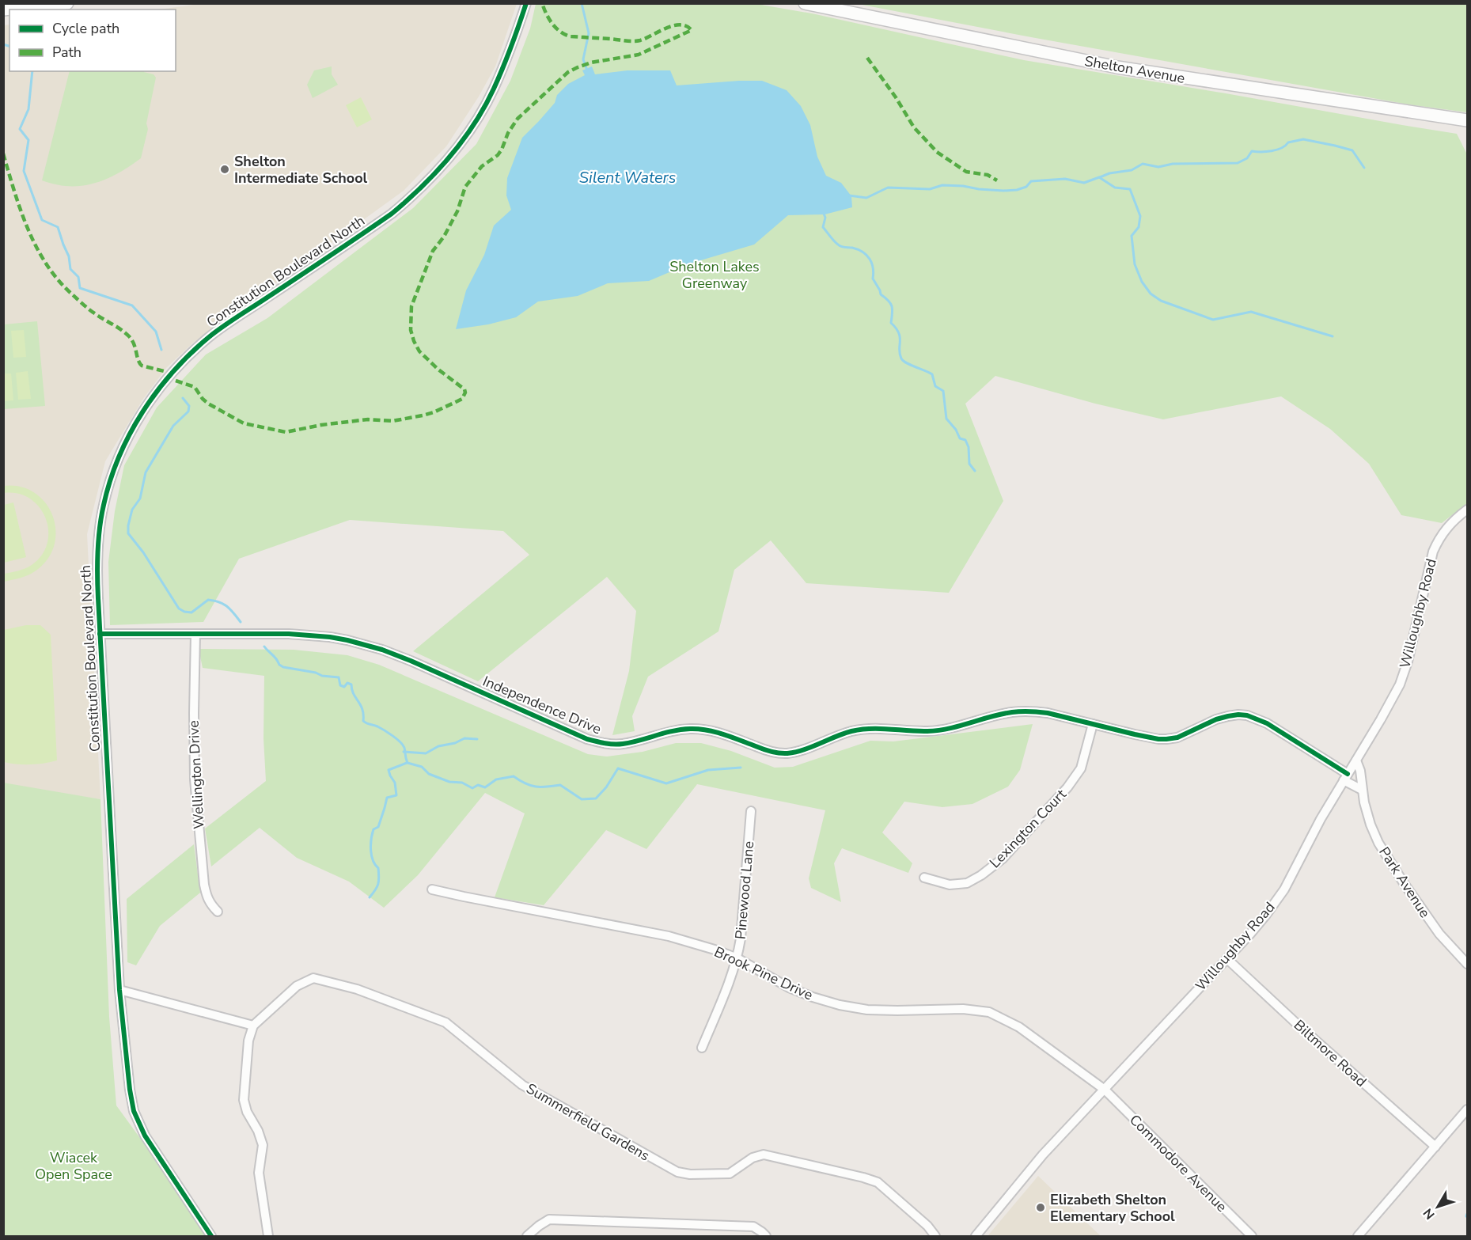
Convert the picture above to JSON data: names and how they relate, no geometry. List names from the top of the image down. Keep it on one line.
{"streets":{"main road":["Shelton Avenue"],"street":["Constitution Boulevard North","Willoughby Road","Independence Drive","Wellington Drive","Lexington Court","Park Avenue","Pinewood Lane","Brook Pine Drive","Biltmore Road","Summerfield Gardens","Commodore Avenue"]},"crossings":[["Constitution Boulevard North","Independence Drive"],["Willoughby Road","Independence Drive"],["Willoughby Road","Park Avenue"],["Willoughby Road","Brook Pine Drive"],["Willoughby Road","Biltmore Road"],["Willoughby Road","Commodore Avenue"],["Independence Drive","Wellington Drive"],["Independence Drive","Lexington Court"],["Pinewood Lane","Brook Pine Drive"],["Brook Pine Drive","Commodore Avenue"]],"water":["Silent Waters"],"parks":["Shelton Lakes Greenway","Wiacek Open Space"],"places":["Shelton Intermediate School","Elizabeth Shelton Elementary School"],"legend":["Cycle path","Path"],"north":"bottom left"}
